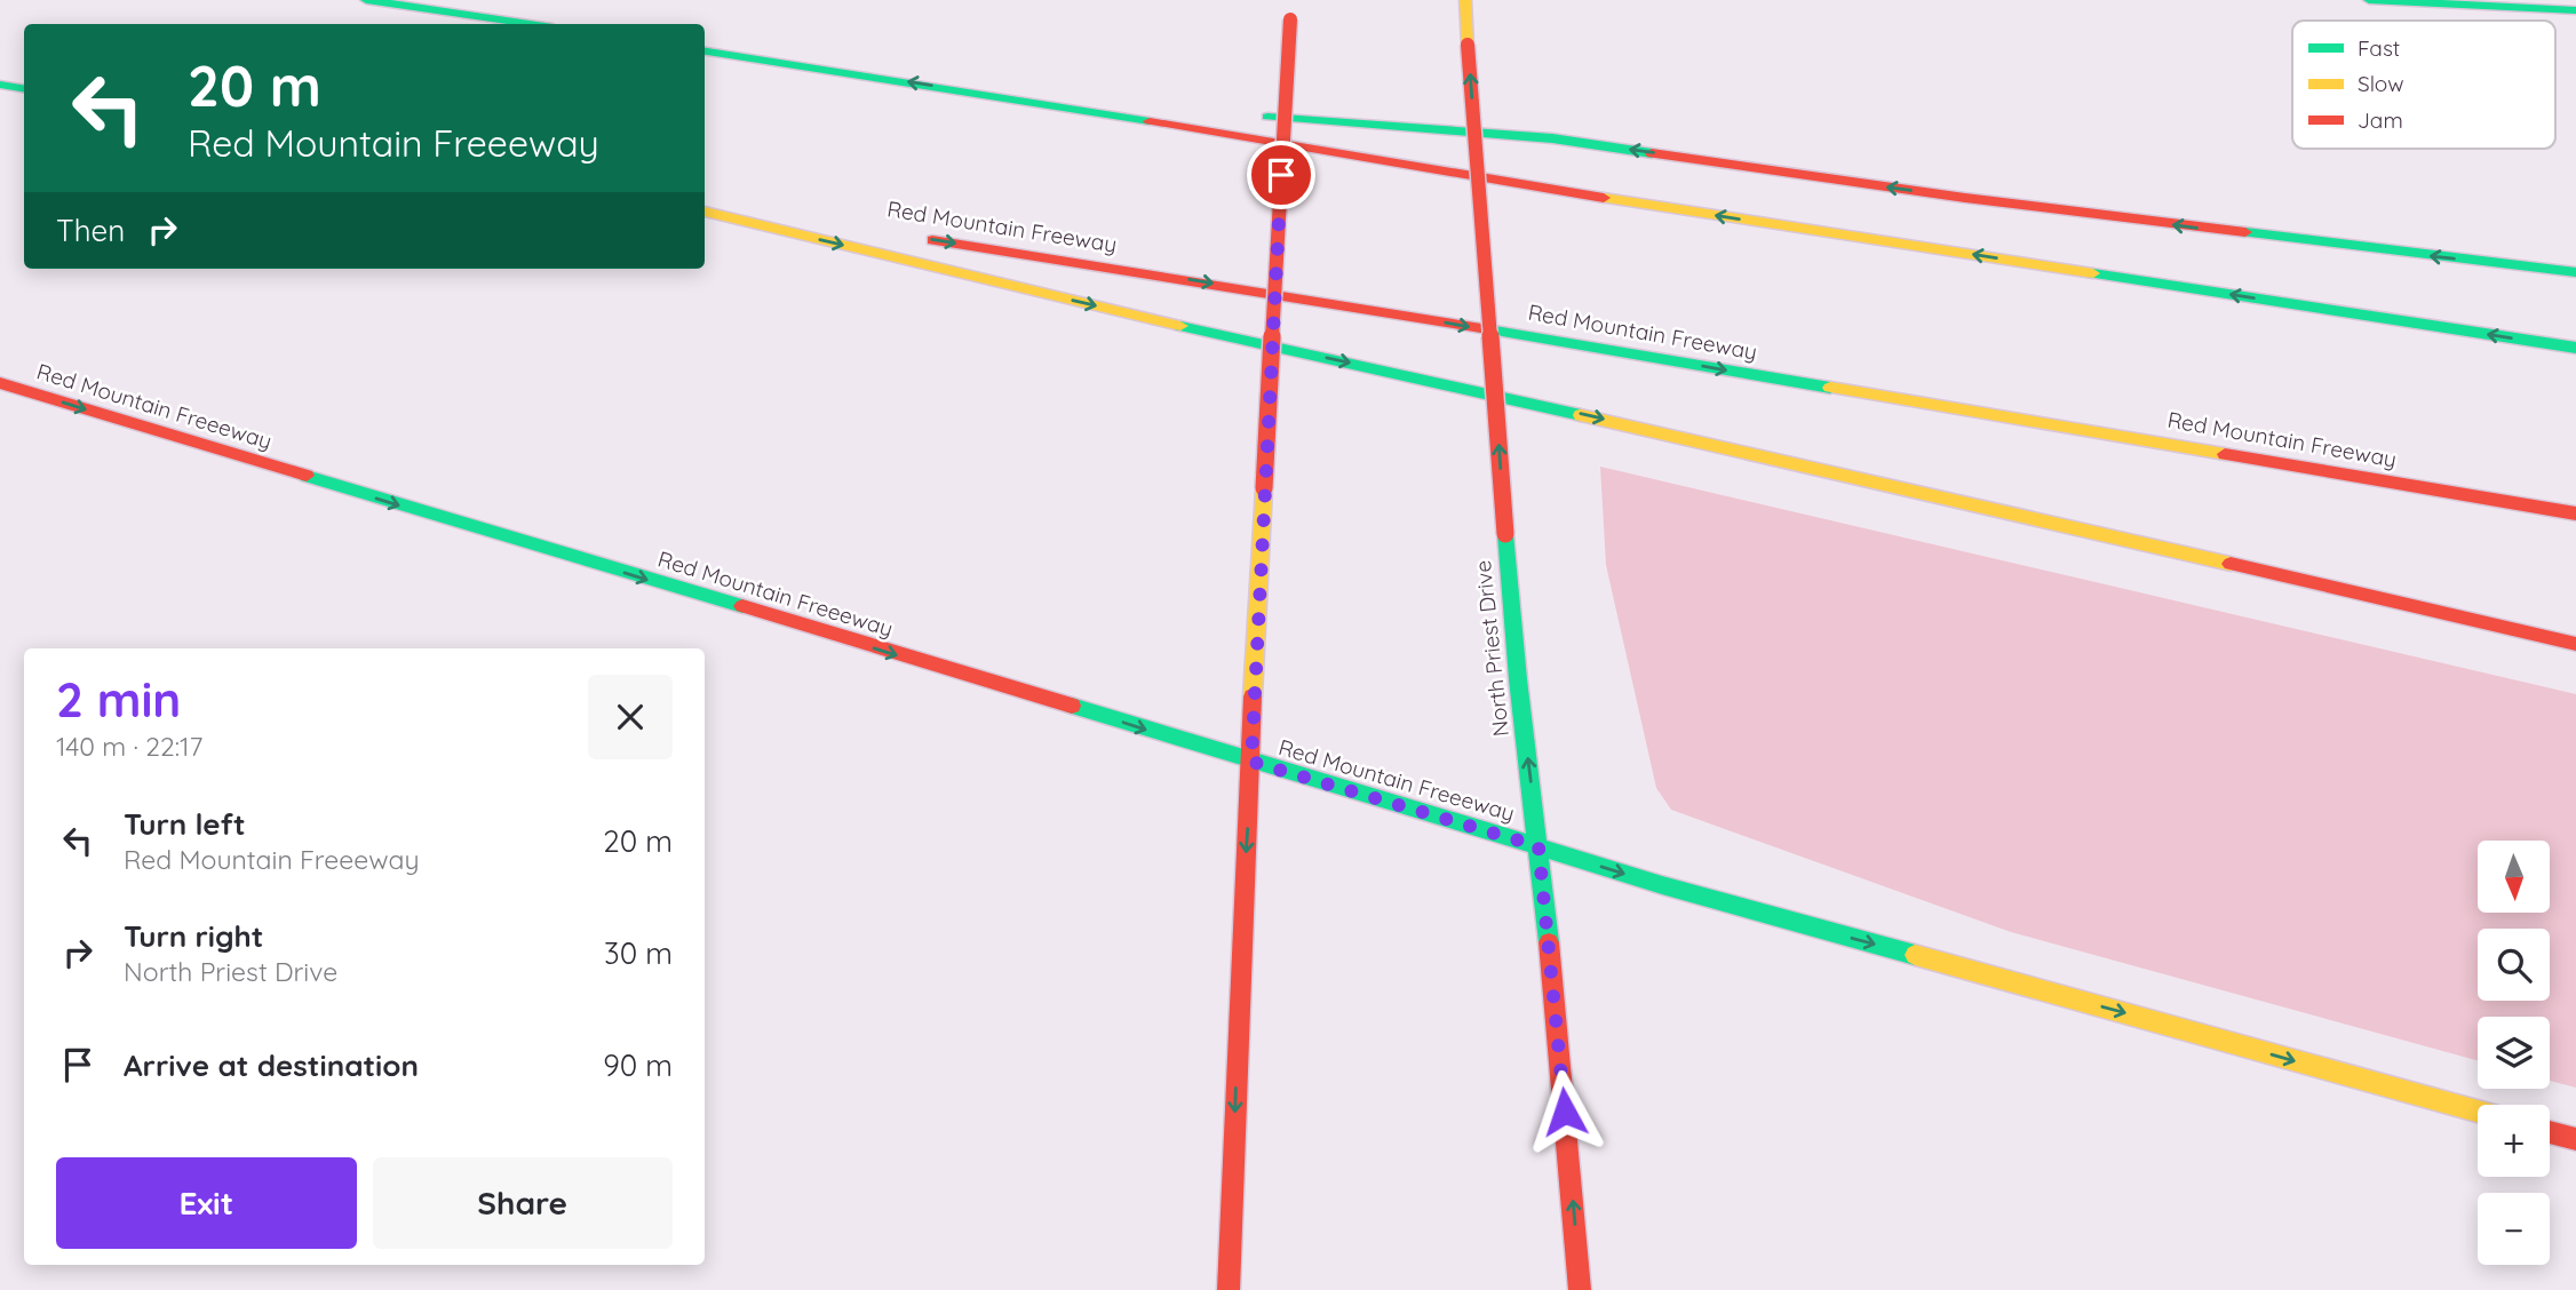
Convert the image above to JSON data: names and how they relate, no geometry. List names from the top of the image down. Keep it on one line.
{"streets":{"main road":["Red Mountain Freeway","Red Mountain Freeeway","North Priest Drive"]},"crossings":[["Red Mountain Freeeway","North Priest Drive"]],"one_way":["Red Mountain Freeeway","North Priest Drive"],"legend":["Fast","Slow","Jam"],"north":"bottom","page":{"turn":["20 m","Red Mountain Freeeway"],"then":"Then","heading":["2 min","140 m · 22:17"],"list":[{"name":"Turn left","note":"Red Mountain Freeeway","value":"20 m"},{"name":"Turn right","note":"North Priest Drive","value":"30 m"},{"name":"Arrive at destination","value":"90 m"}],"map_buttons":["+","−"],"buttons":["Exit","Share"]}}
